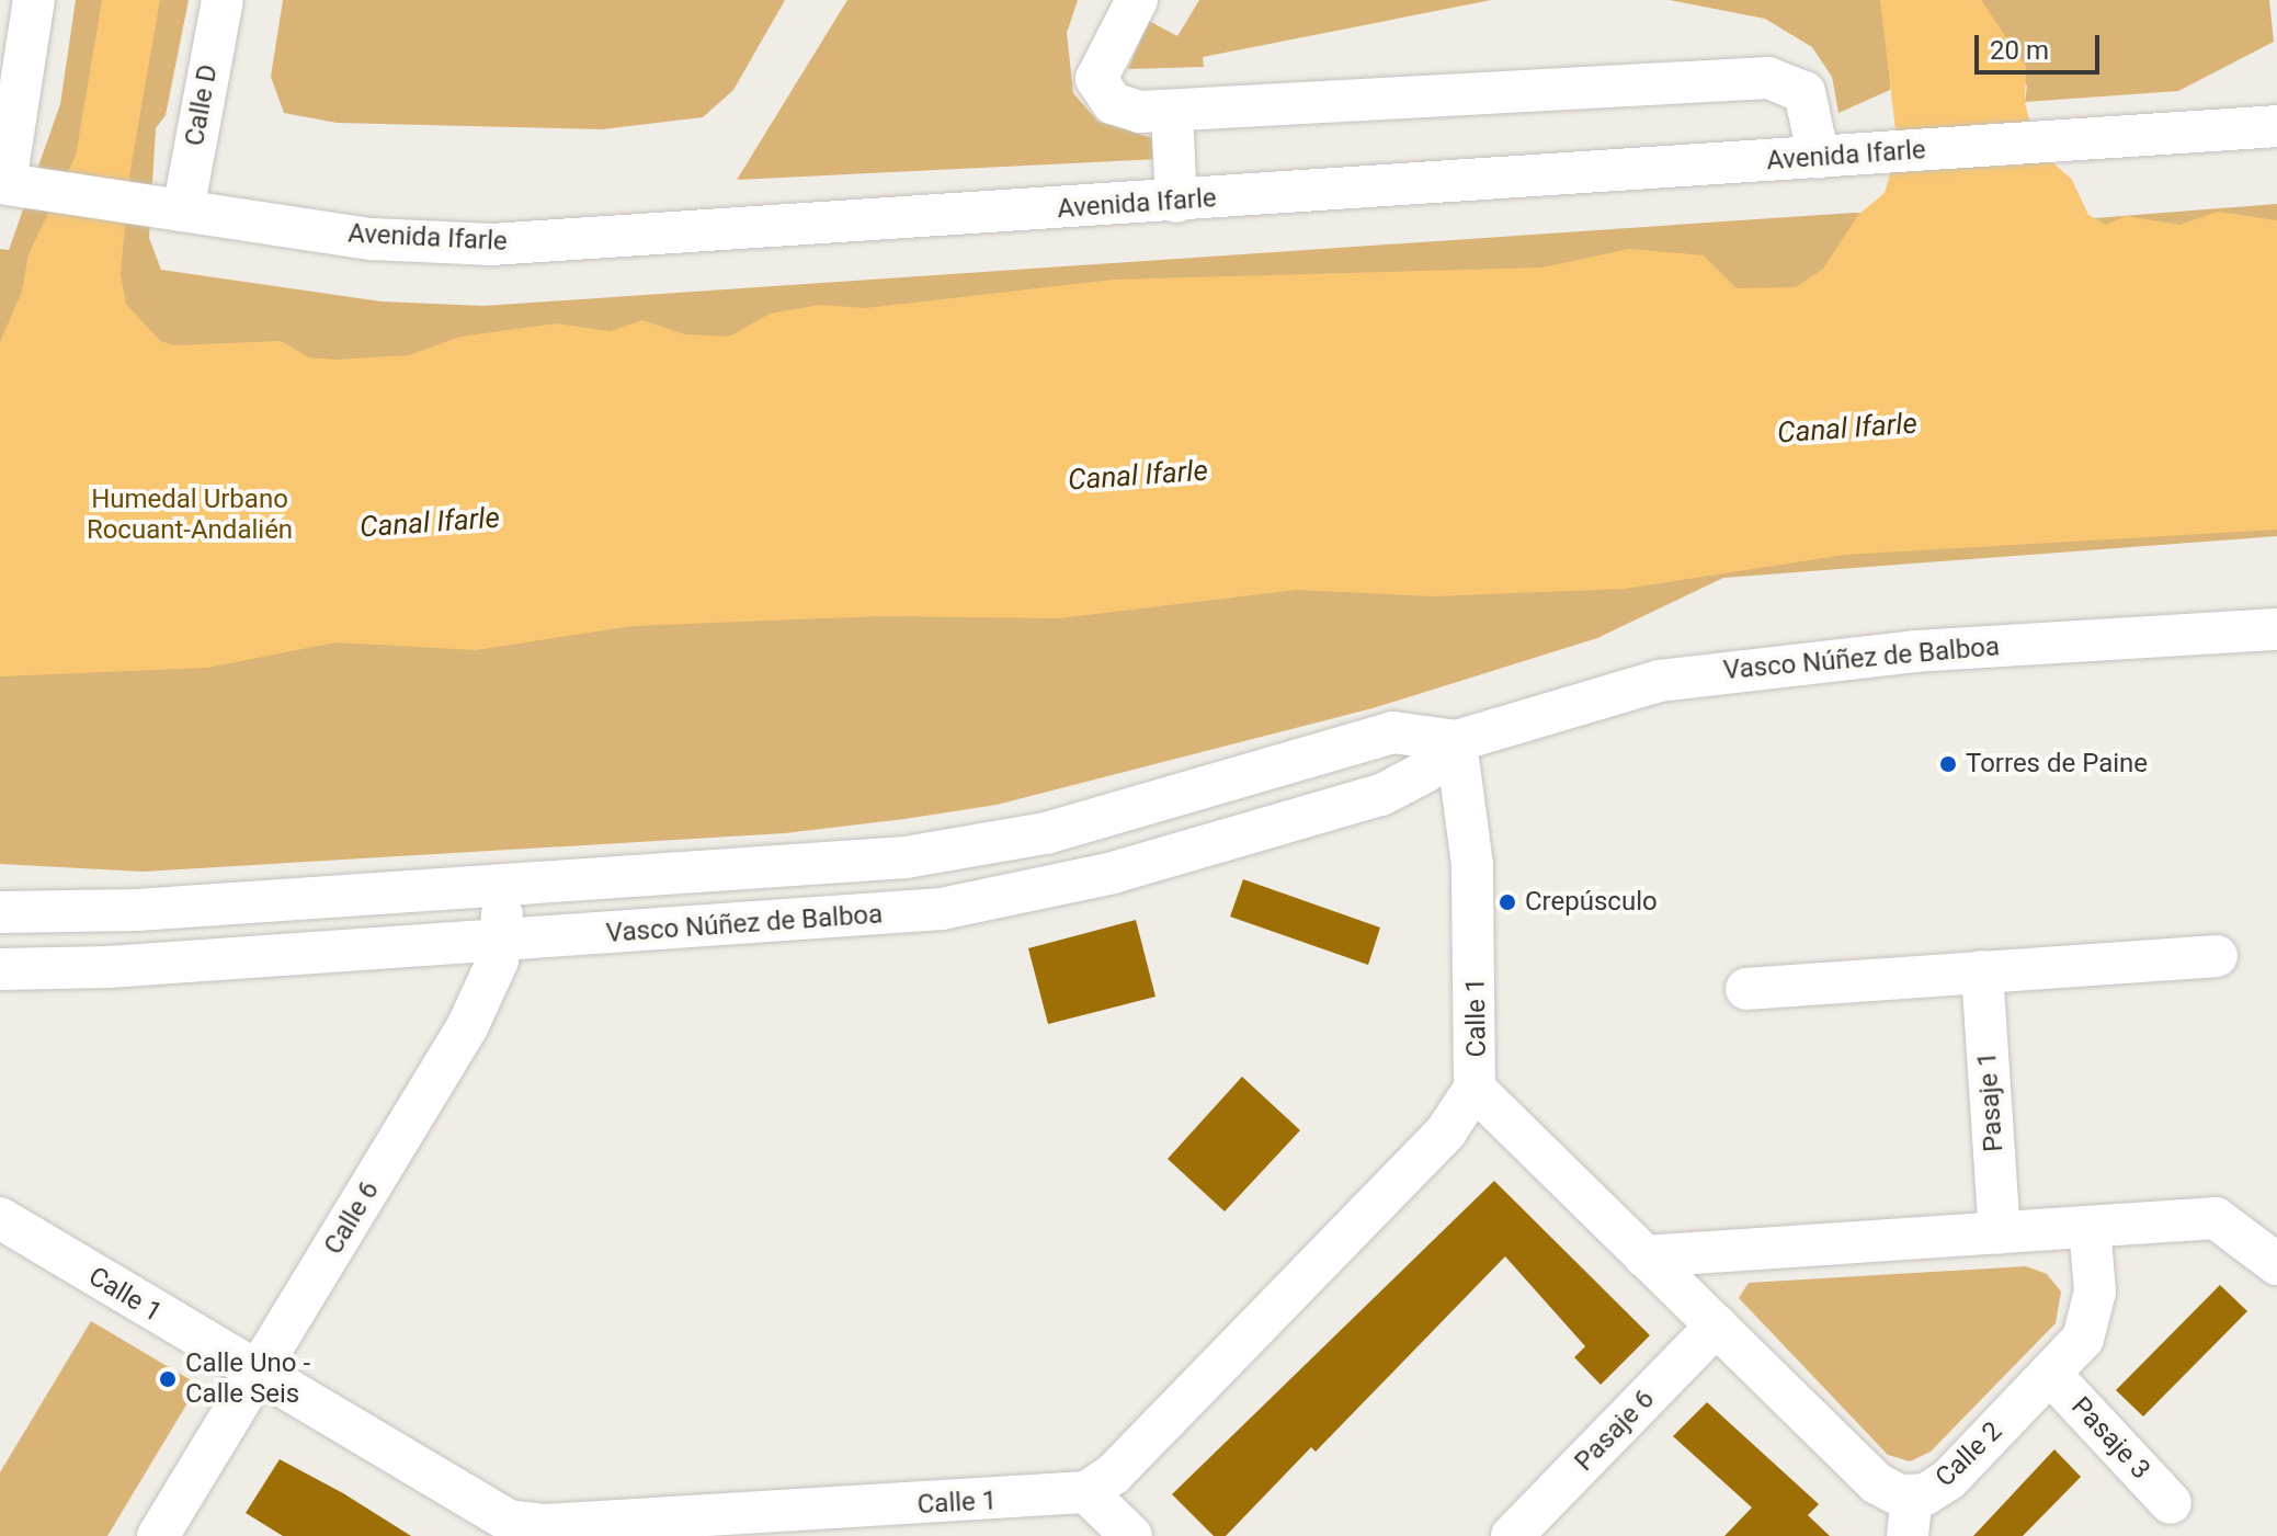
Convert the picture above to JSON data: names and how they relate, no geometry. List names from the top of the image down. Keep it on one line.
{"streets":{"street":["Calle D","Avenida Ifarle","Vasco Núñez de Balboa","Calle 1","Pasaje 1","Calle 6","Pasaje 6","Pasaje 3","Calle 2"]},"crossings":[["Calle D","Avenida Ifarle"],["Vasco Núñez de Balboa","Calle 1"],["Vasco Núñez de Balboa","Calle 6"],["Calle 1","Calle 6"],["Calle 1","Calle 2"],["Pasaje 6","Calle 2"],["Pasaje 3","Calle 2"]],"water":["Canal Ifarle"],"parks":["Humedal Urbano Rocuant-Andalién"],"places":["Torres de Paine","Crepúsculo","Calle Uno - Calle Seis"],"scale_bar":"20 m"}
